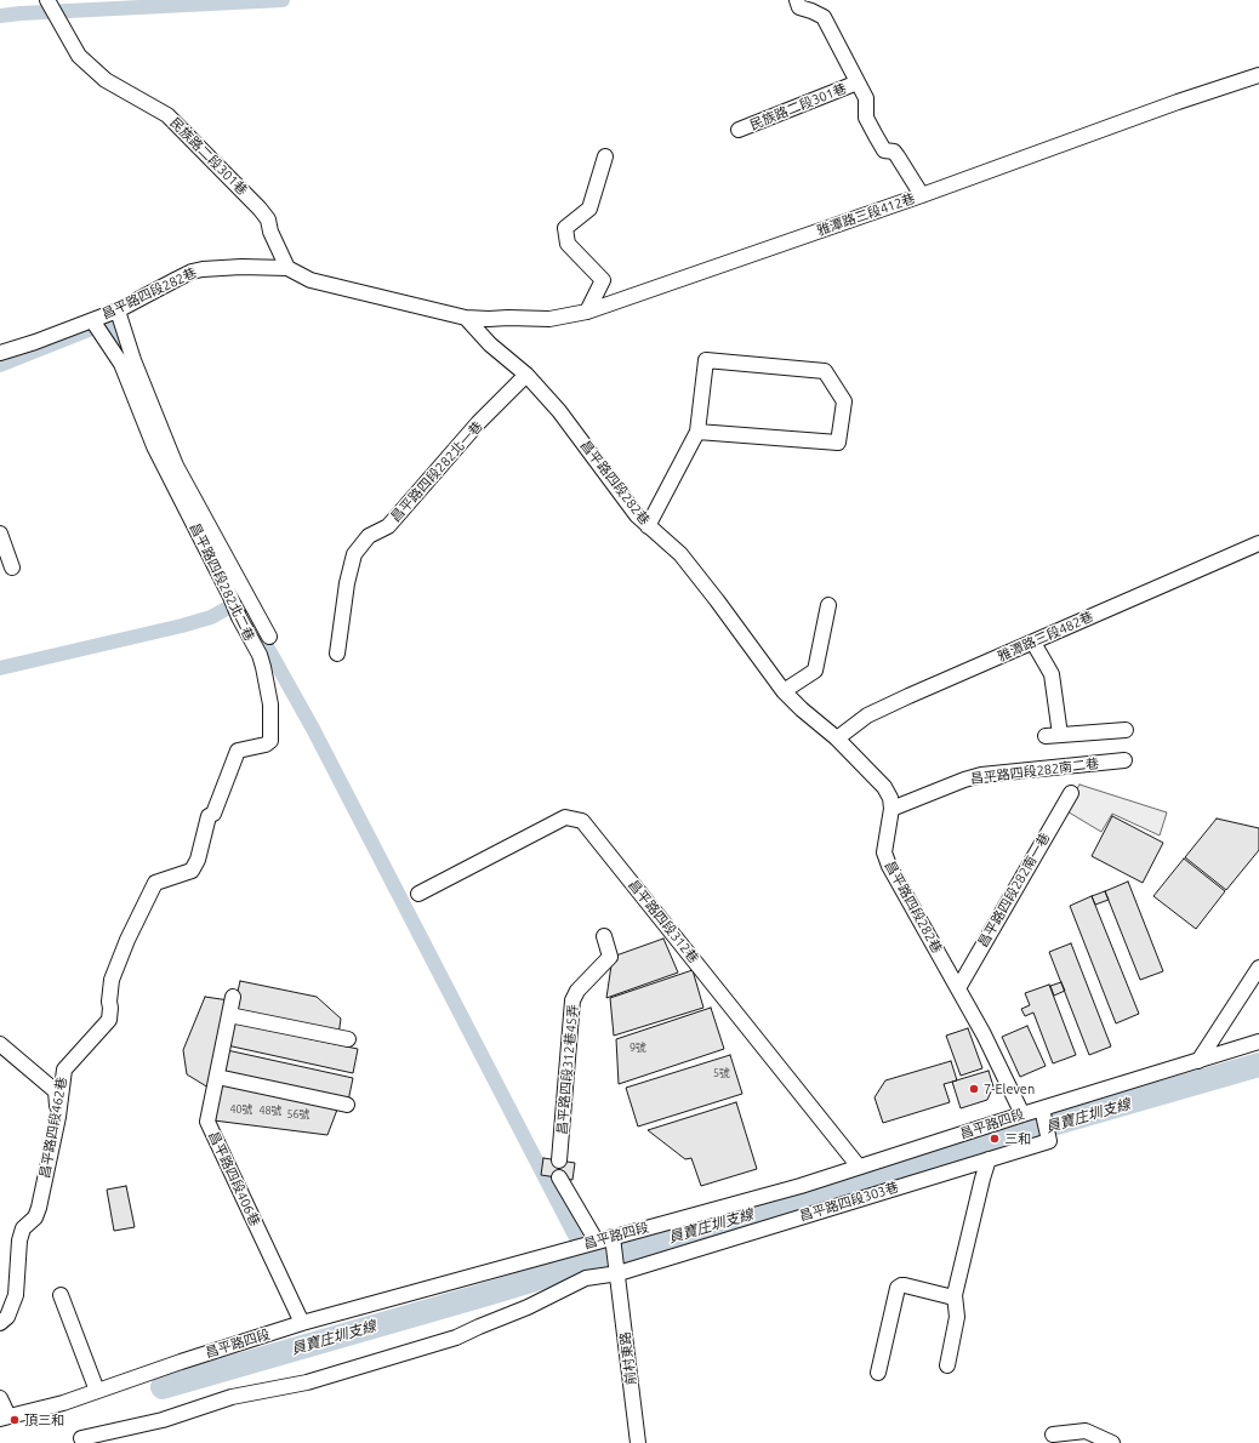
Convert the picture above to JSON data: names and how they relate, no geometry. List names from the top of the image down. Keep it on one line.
{"streets":{"street":["民族路二段301巷","雅潭路三段412巷","昌平路四段282巷","昌平路四段282北一巷","昌平路四段282北二巷","雅潭路三段482巷","昌平路四段282南二巷","昌平路四段282南一巷","昌平路四段312巷","昌平路四段312巷45弄","昌平路四段","昌平路四段462巷","昌平路四段406巷","昌平路四段303巷","前村東路"]},"crossings":[["民族路二段301巷","雅潭路三段412巷"],["民族路二段301巷","昌平路四段282巷"],["雅潭路三段412巷","昌平路四段282巷"],["昌平路四段282巷","昌平路四段282北一巷"],["昌平路四段282巷","昌平路四段282北二巷"],["昌平路四段282巷","雅潭路三段482巷"],["昌平路四段282巷","昌平路四段282南二巷"],["昌平路四段282巷","昌平路四段282南一巷"],["昌平路四段282巷","昌平路四段"],["昌平路四段282北二巷","昌平路四段462巷"],["昌平路四段312巷","昌平路四段"],["昌平路四段","昌平路四段406巷"],["昌平路四段","昌平路四段303巷"],["昌平路四段","前村東路"],["昌平路四段303巷","前村東路"]],"water":["員寶庄圳支線"],"places":["7-Eleven","三和","頂三和"],"house_numbers":["9號","5號","40號","48號","56號"]}
